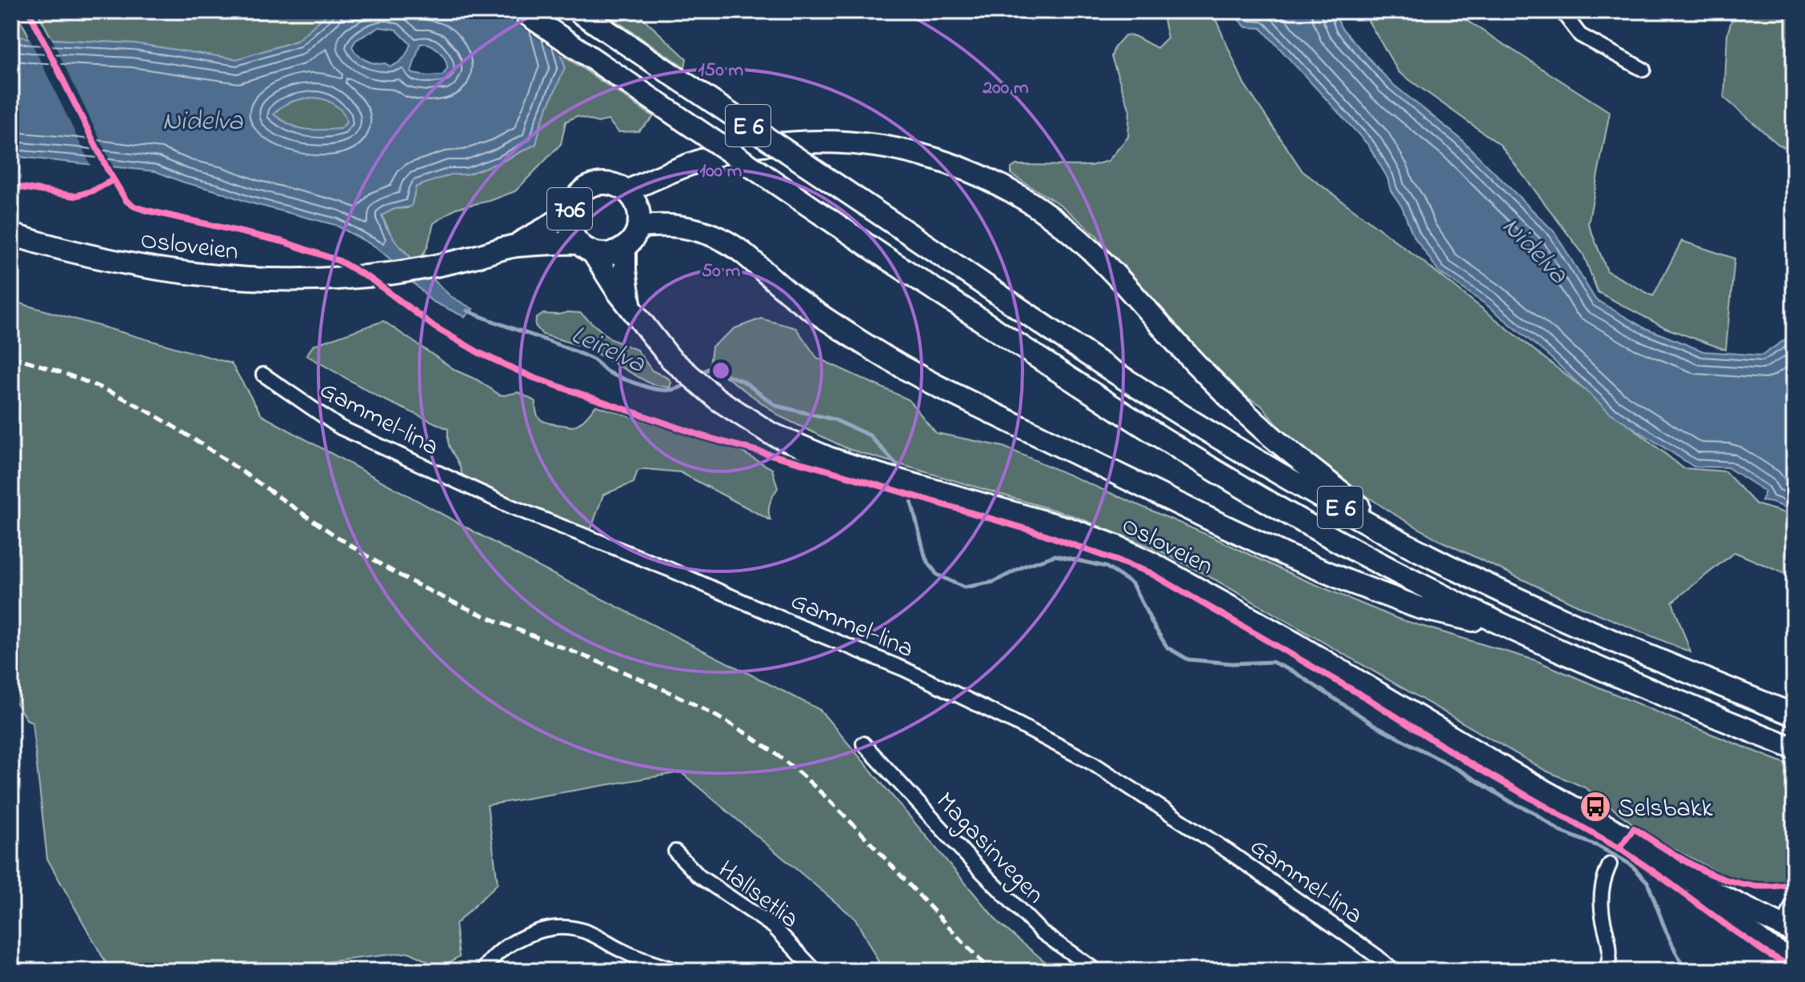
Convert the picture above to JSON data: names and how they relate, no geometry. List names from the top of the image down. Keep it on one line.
{"streets":{"highway":["E 6","706","Osloveien"],"street":["Gammel-lina","Magasinvegen","Hallsetlia"]},"crossings":[["E 6","706"],["E 6","Osloveien"],["706","Osloveien"]],"water":["Nidelva","Leirelva"],"places":{"bus stop":["Selsbakk"]},"rings":["150 m","200 m","100 m","50 m"]}
